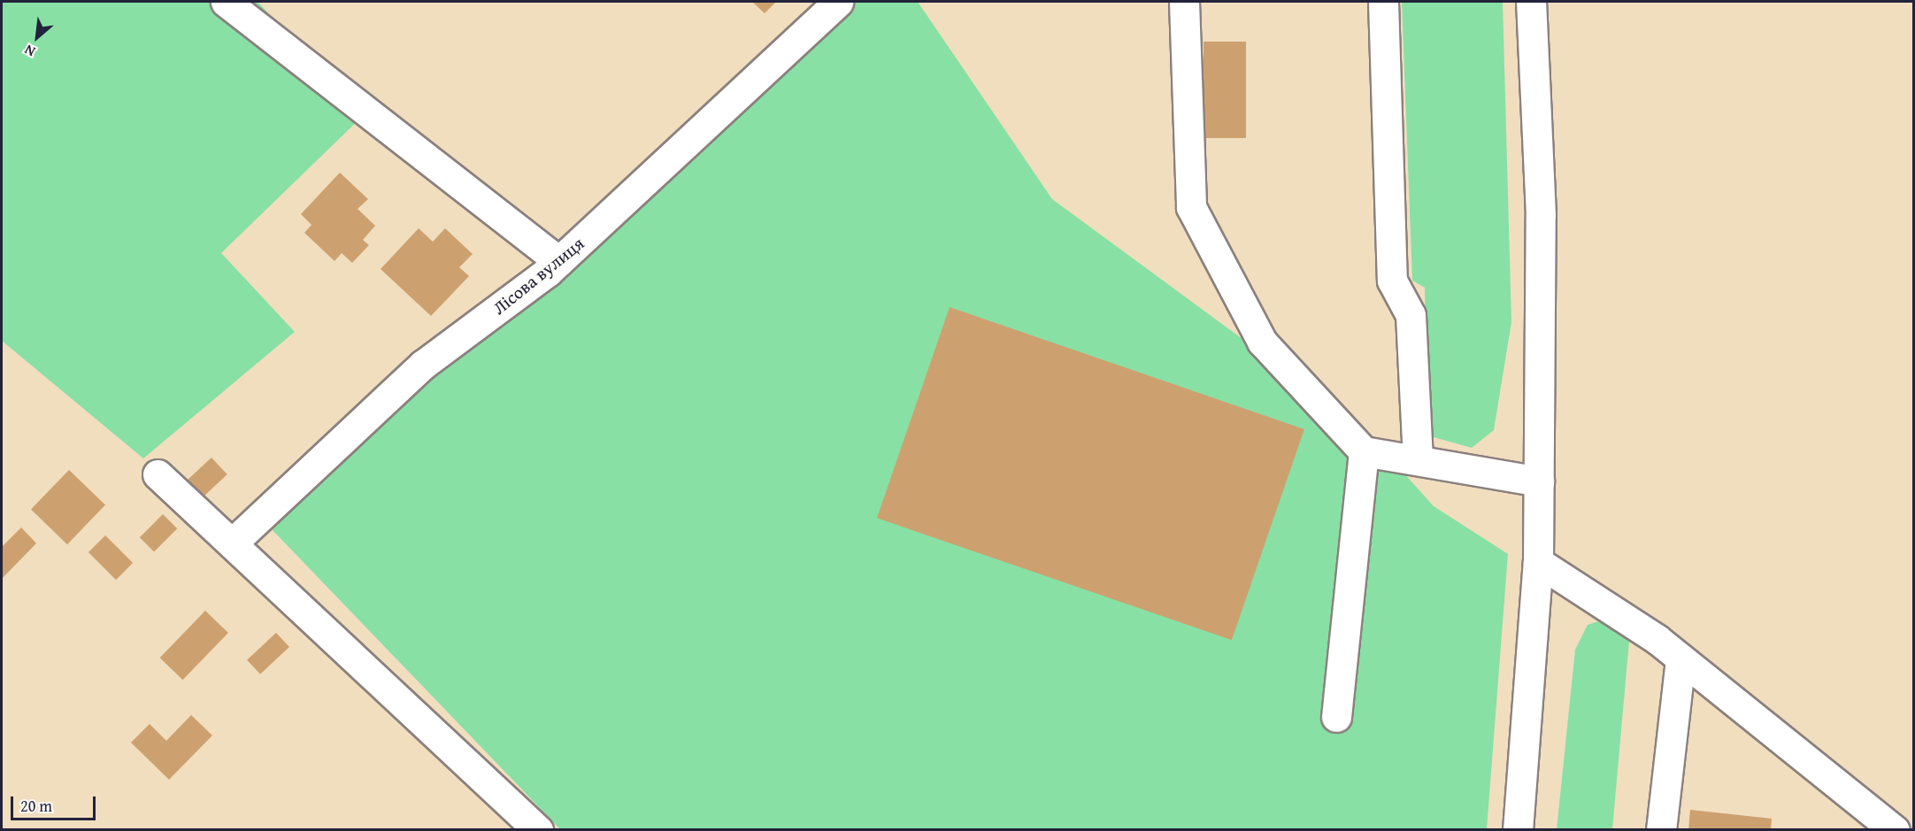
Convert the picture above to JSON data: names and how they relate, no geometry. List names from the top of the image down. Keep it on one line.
{"streets":{"main road":["Лісова вулиця"]},"scale_bar":"20 m","north":"bottom left"}
